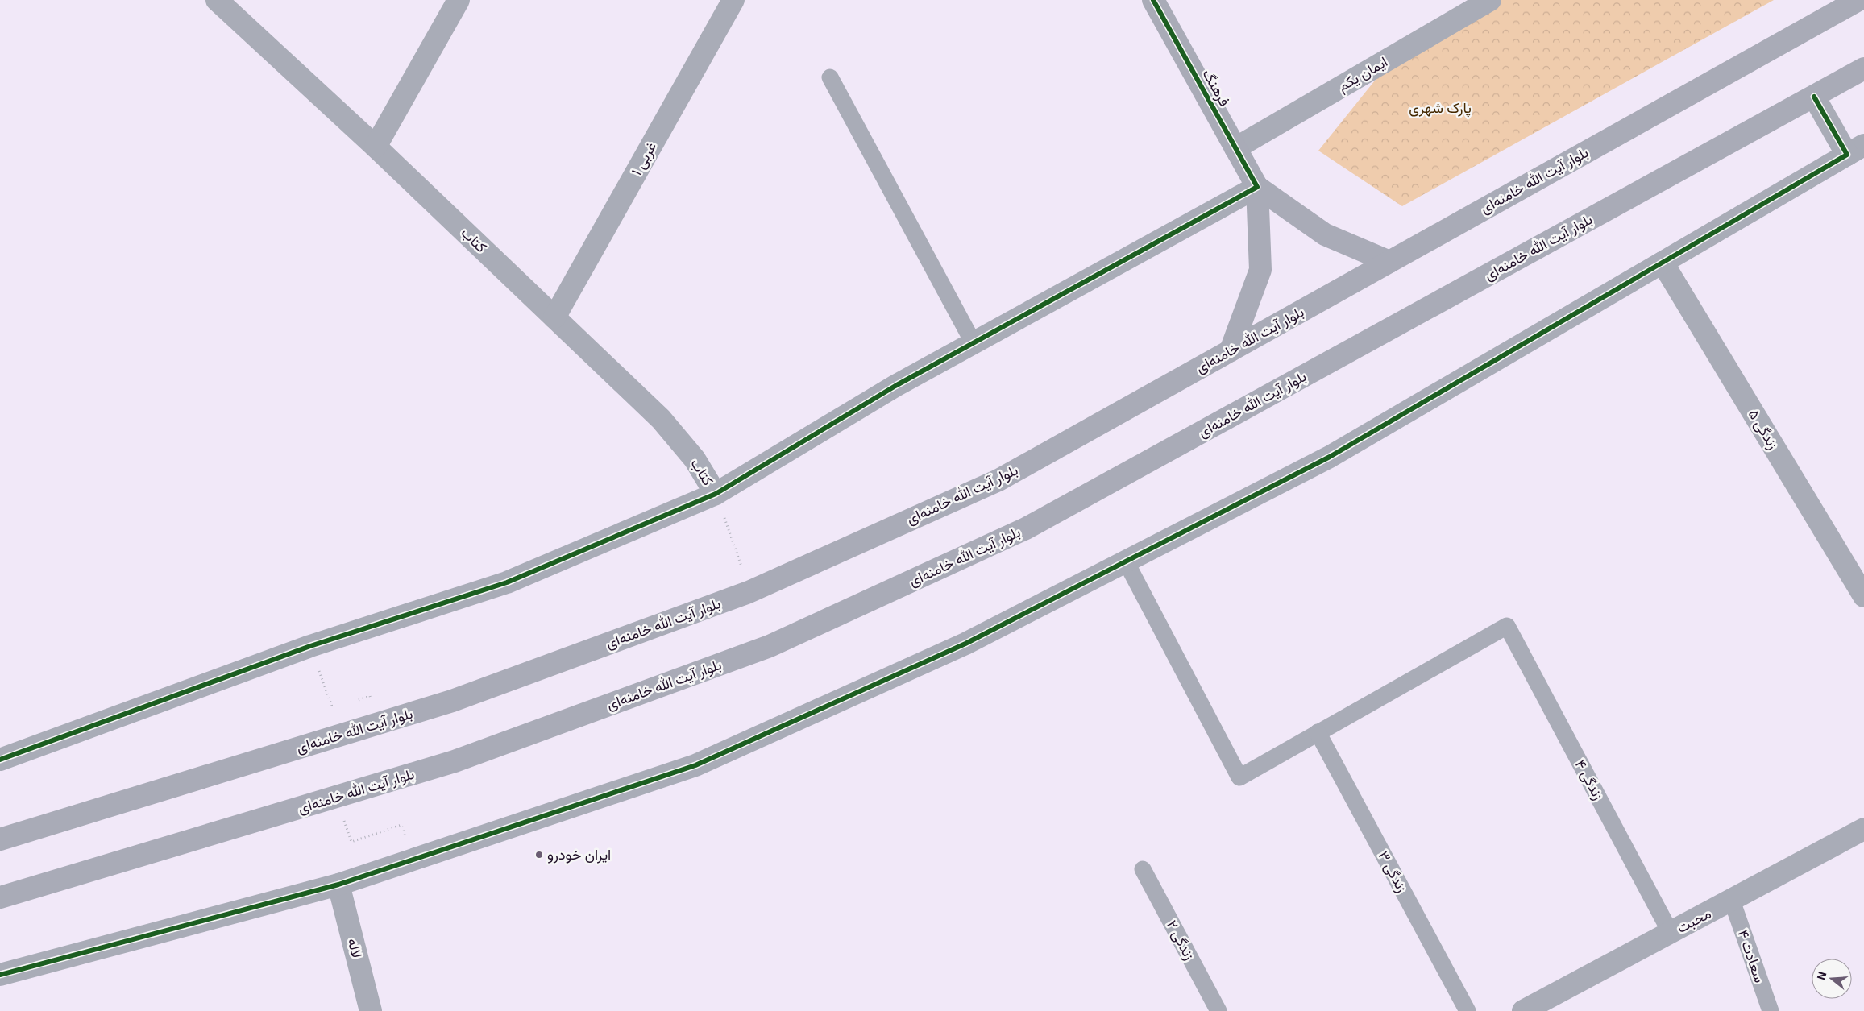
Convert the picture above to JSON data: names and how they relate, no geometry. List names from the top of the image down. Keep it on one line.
{"streets":{"main road":["فرهنگ","بلوار آیت‌ الله خامنه‌ای","بلوار آیت الله خامنه‌ای"],"street":["ایمان یکم","غربی ۱","کتاب","زندگی ۵","محبت","لاله"],"lane":["زندگی ۴","زندگی ۳","زندگی ۲","سعادت ۴"]},"crossings":[["ایمان یکم","فرهنگ"],["غربی ۱","کتاب"],["زندگی ۴","زندگی ۳"],["زندگی ۴","محبت"],["محبت","سعادت ۴"]],"parks":["پارک شهری"],"places":["ایران خودرو"],"north":"left"}
